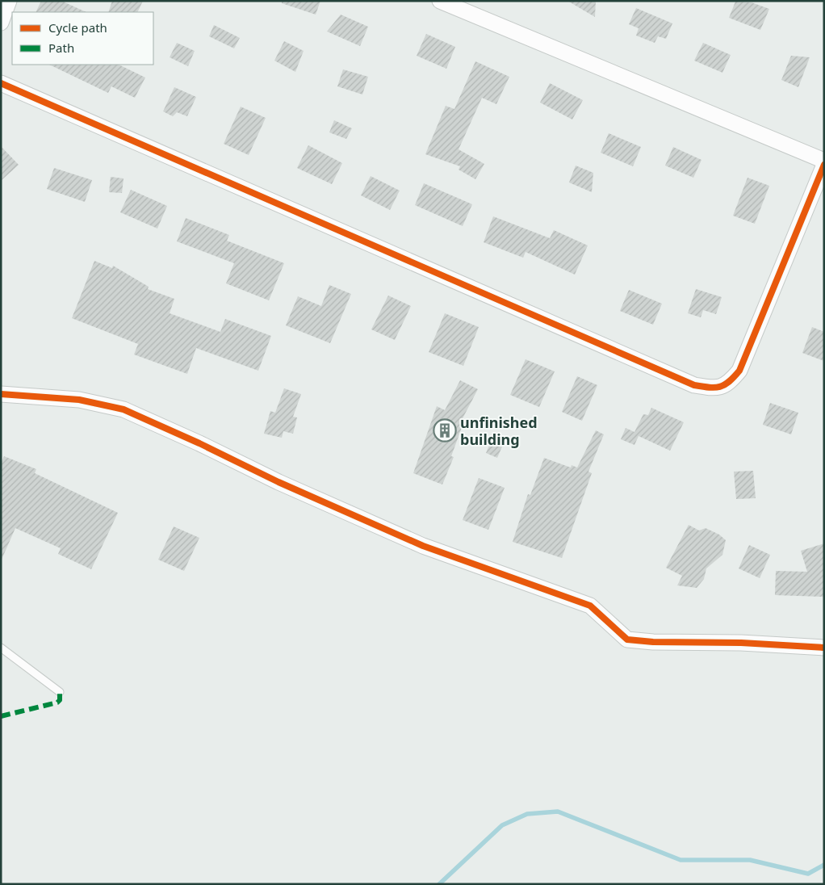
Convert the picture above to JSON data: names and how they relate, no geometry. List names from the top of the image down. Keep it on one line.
{"places":{"building":["unfinished building"]},"legend":["Cycle path","Path"]}
